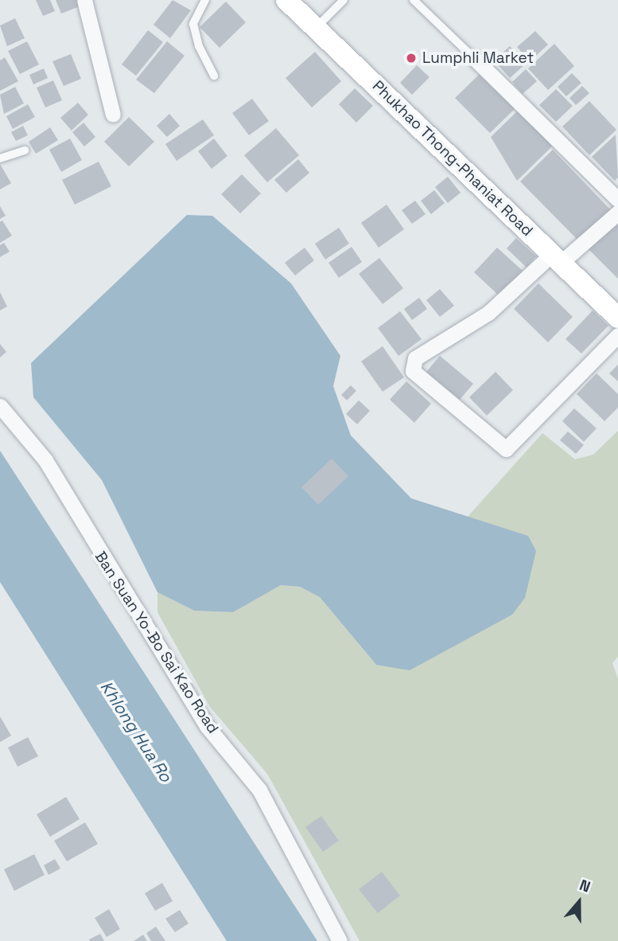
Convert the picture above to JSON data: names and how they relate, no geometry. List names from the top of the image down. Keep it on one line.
{"streets":{"main road":["Phukhao Thong-Phaniat Road"],"street":["Ban Suan Yo-Bo Sai Kao Road"]},"water":["Khlong Hua Ro"],"places":["Lumphli Market"],"north":"top"}
